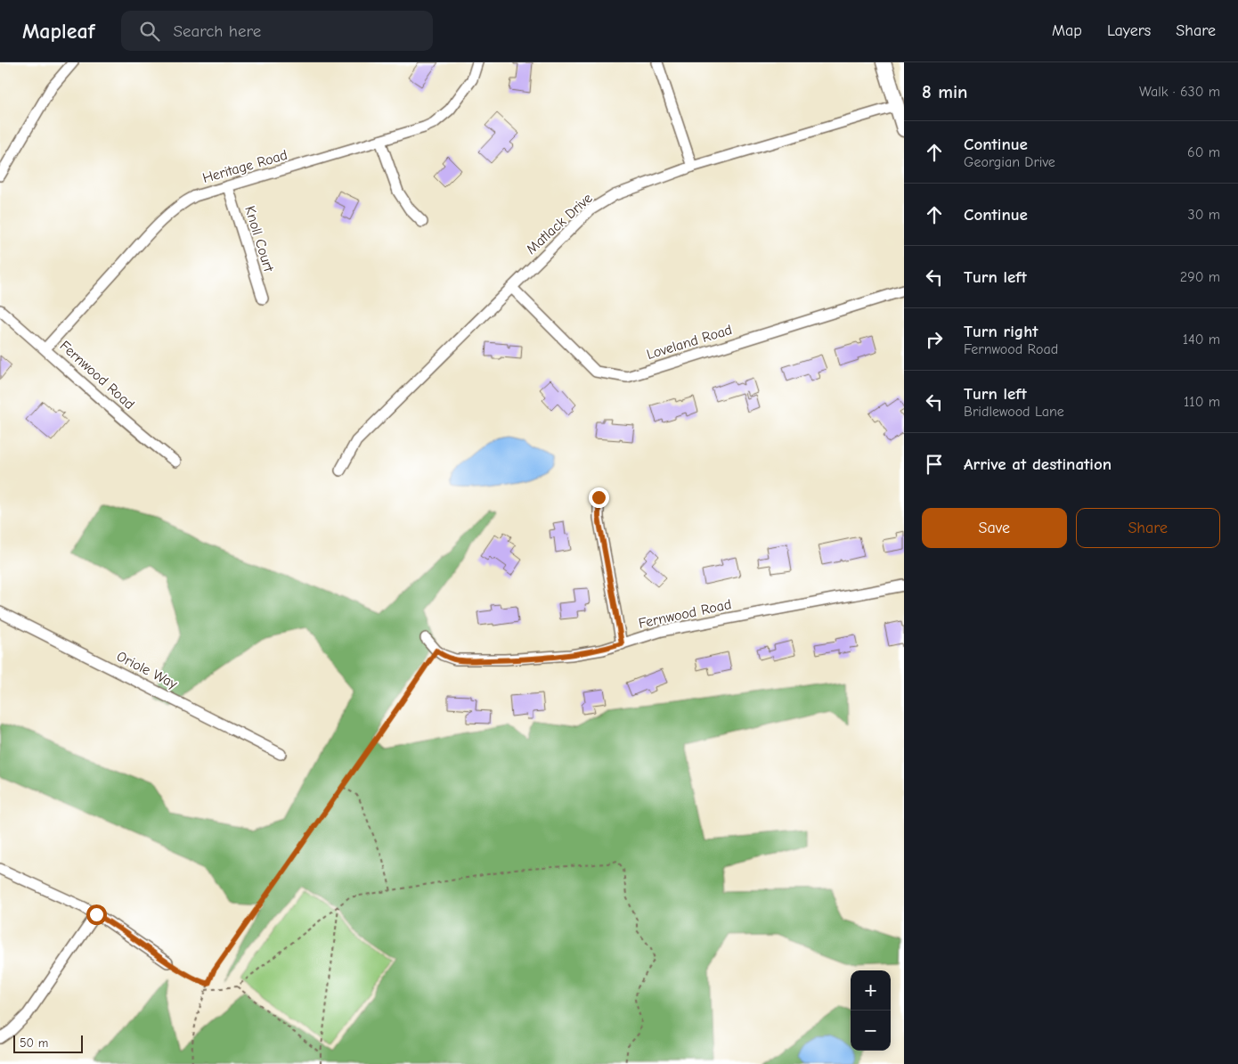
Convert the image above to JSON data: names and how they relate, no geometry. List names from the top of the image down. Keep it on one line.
{"streets":{"street":["Heritage Road","Matlack Drive","Knoll Court","Loveland Road","Fernwood Road","Oriole Way"]},"crossings":[["Heritage Road","Knoll Court"],["Heritage Road","Fernwood Road"],["Matlack Drive","Loveland Road"]],"scale_bar":"50 m","page":{"header":"Mapleaf","search":"Search here","nav":["Map","Layers","Share"],"heading":["8 min","Walk · 630 m"],"list":[["Continue","Georgian Drive","60 m"],["Continue","30 m"],["Turn left","290 m"],["Turn right","Fernwood Road","140 m"],["Turn left","Bridlewood Lane","110 m"],"Arrive at destination"],"buttons":["Save","Share"],"map_buttons":["+","−"],"scale":"50 m"}}
